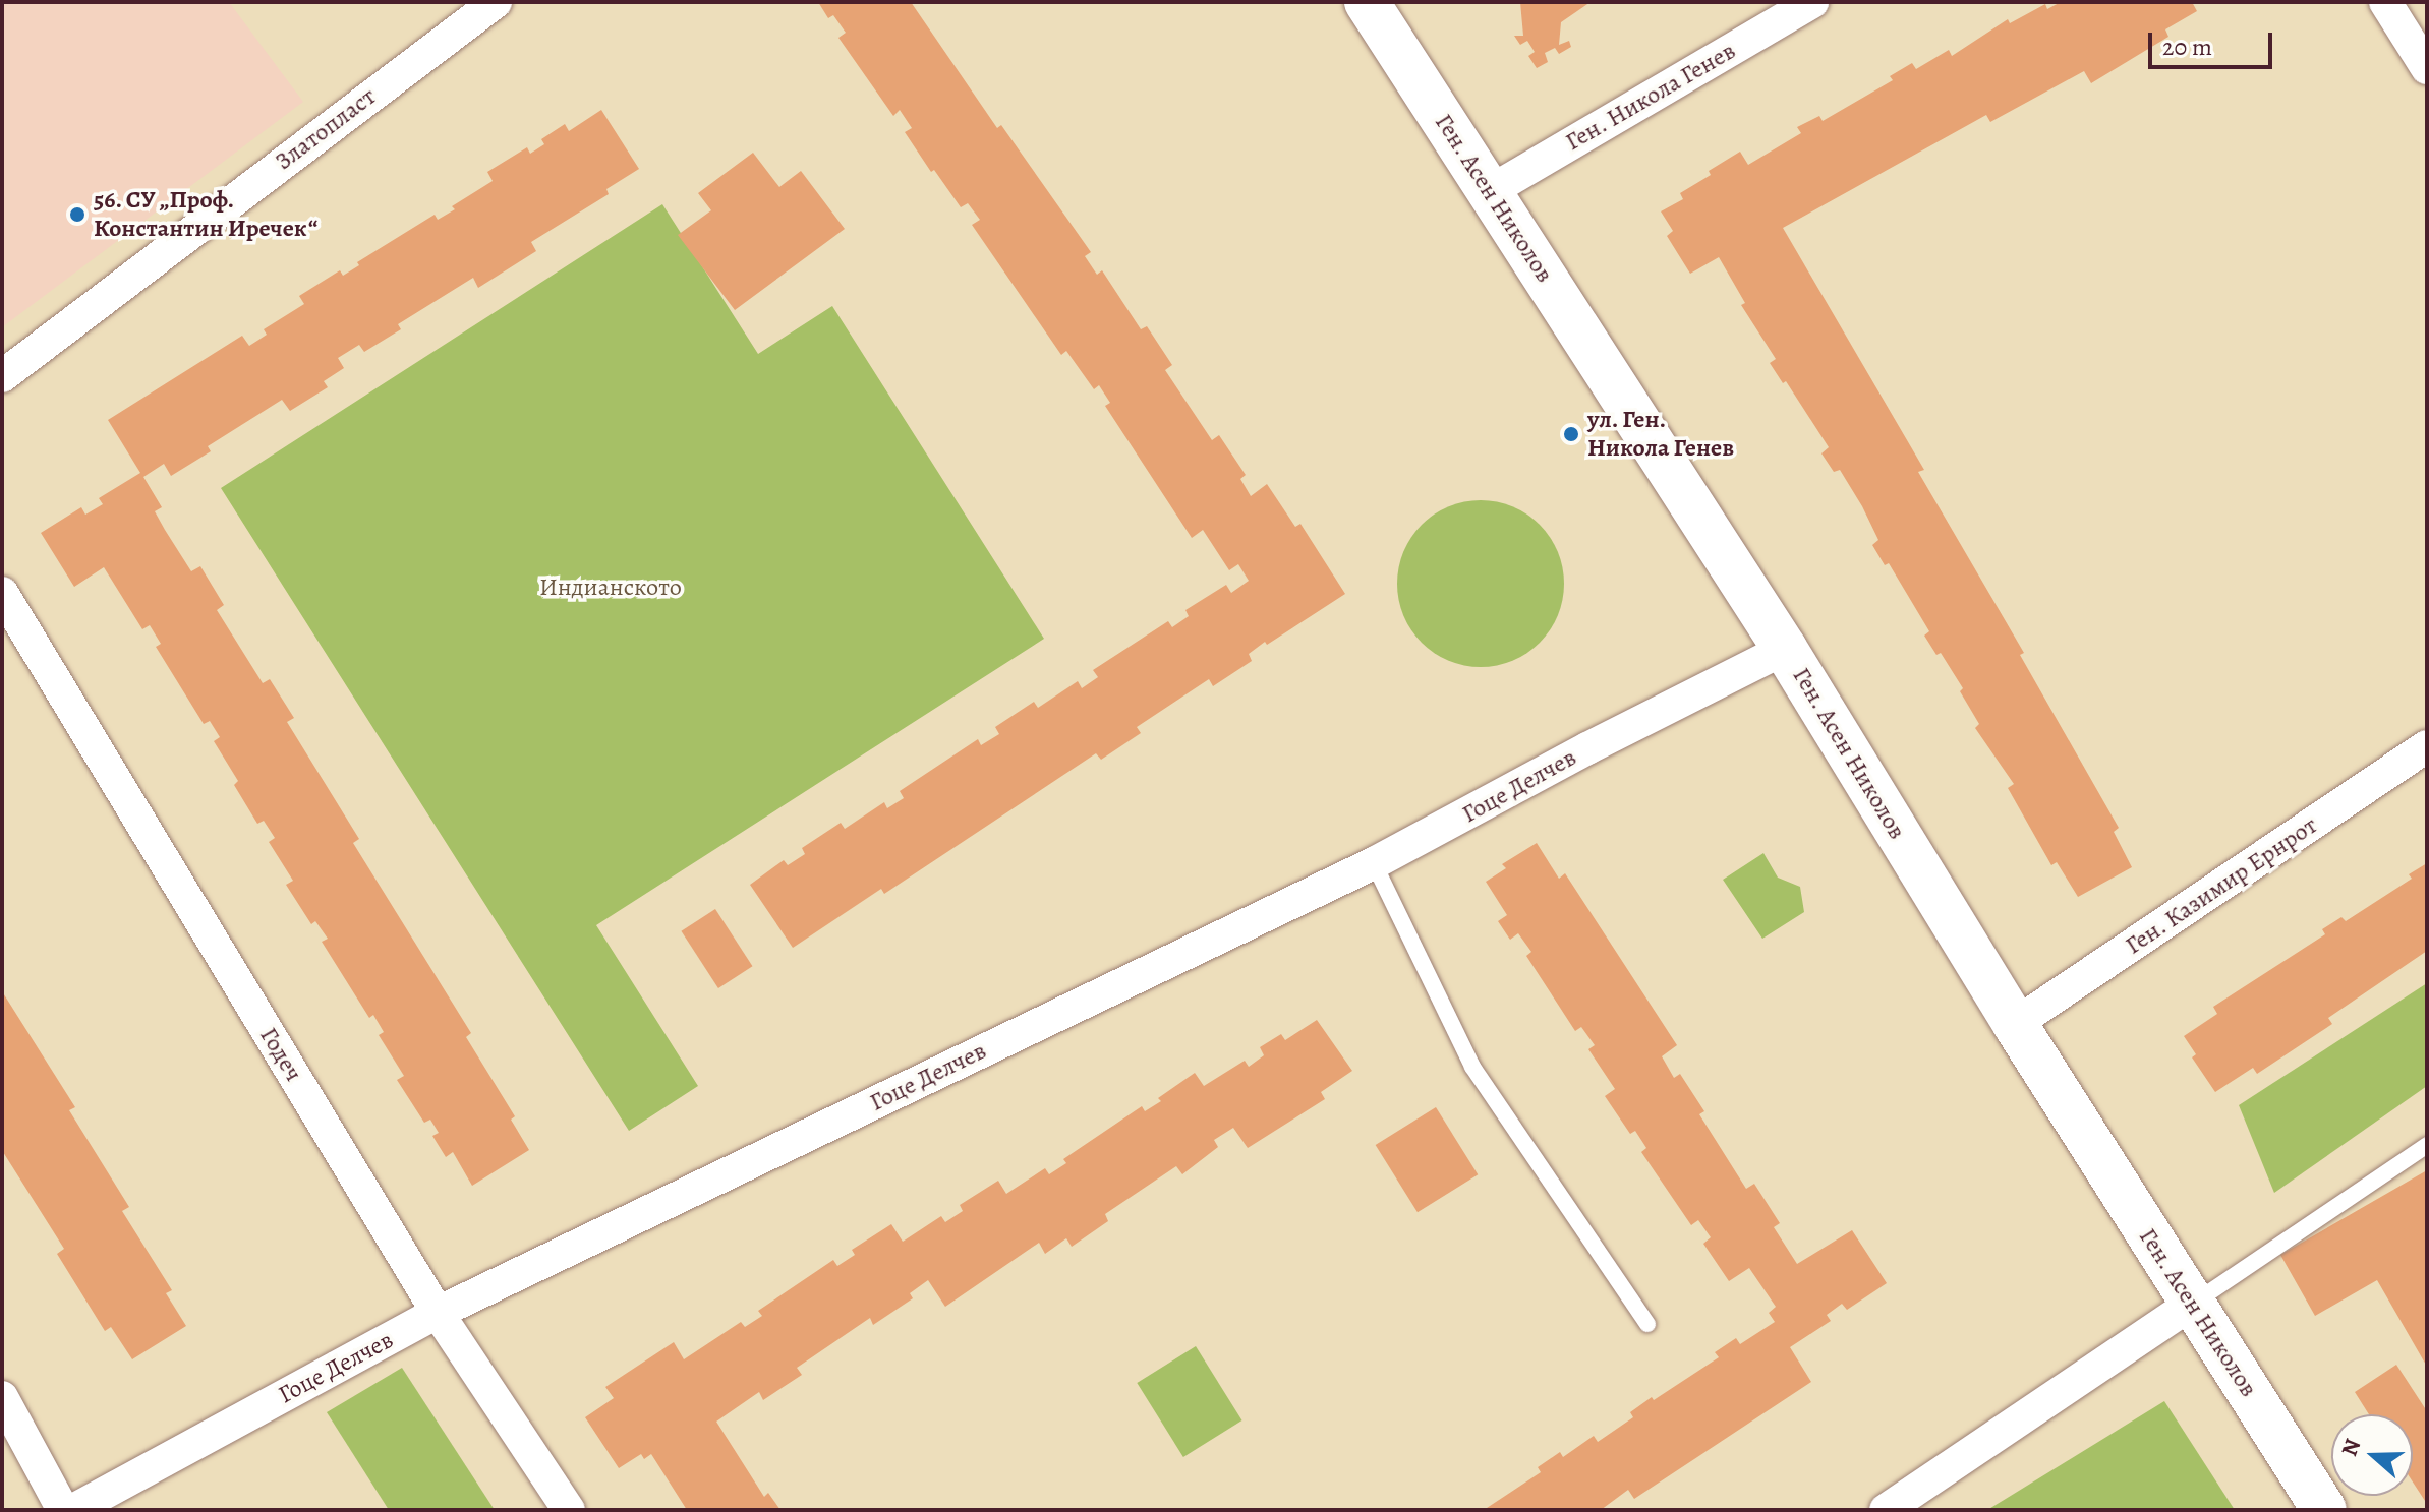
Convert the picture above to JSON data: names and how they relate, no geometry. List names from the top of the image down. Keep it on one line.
{"streets":{"street":["Ген. Никола Генев","Златопласт","Ген. Асен Николов","Гоце Делчев","Ген. Казимир Ернрот","Годеч"]},"crossings":[["Ген. Никола Генев","Ген. Асен Николов"],["Ген. Асен Николов","Гоце Делчев"],["Ген. Асен Николов","Ген. Казимир Ернрот"],["Гоце Делчев","Годеч"]],"parks":["Индианското"],"places":["56. СУ „Проф. Константин Иречек“","ул. Ген. Никола Генев"],"scale_bar":"20 m","north":"left"}
